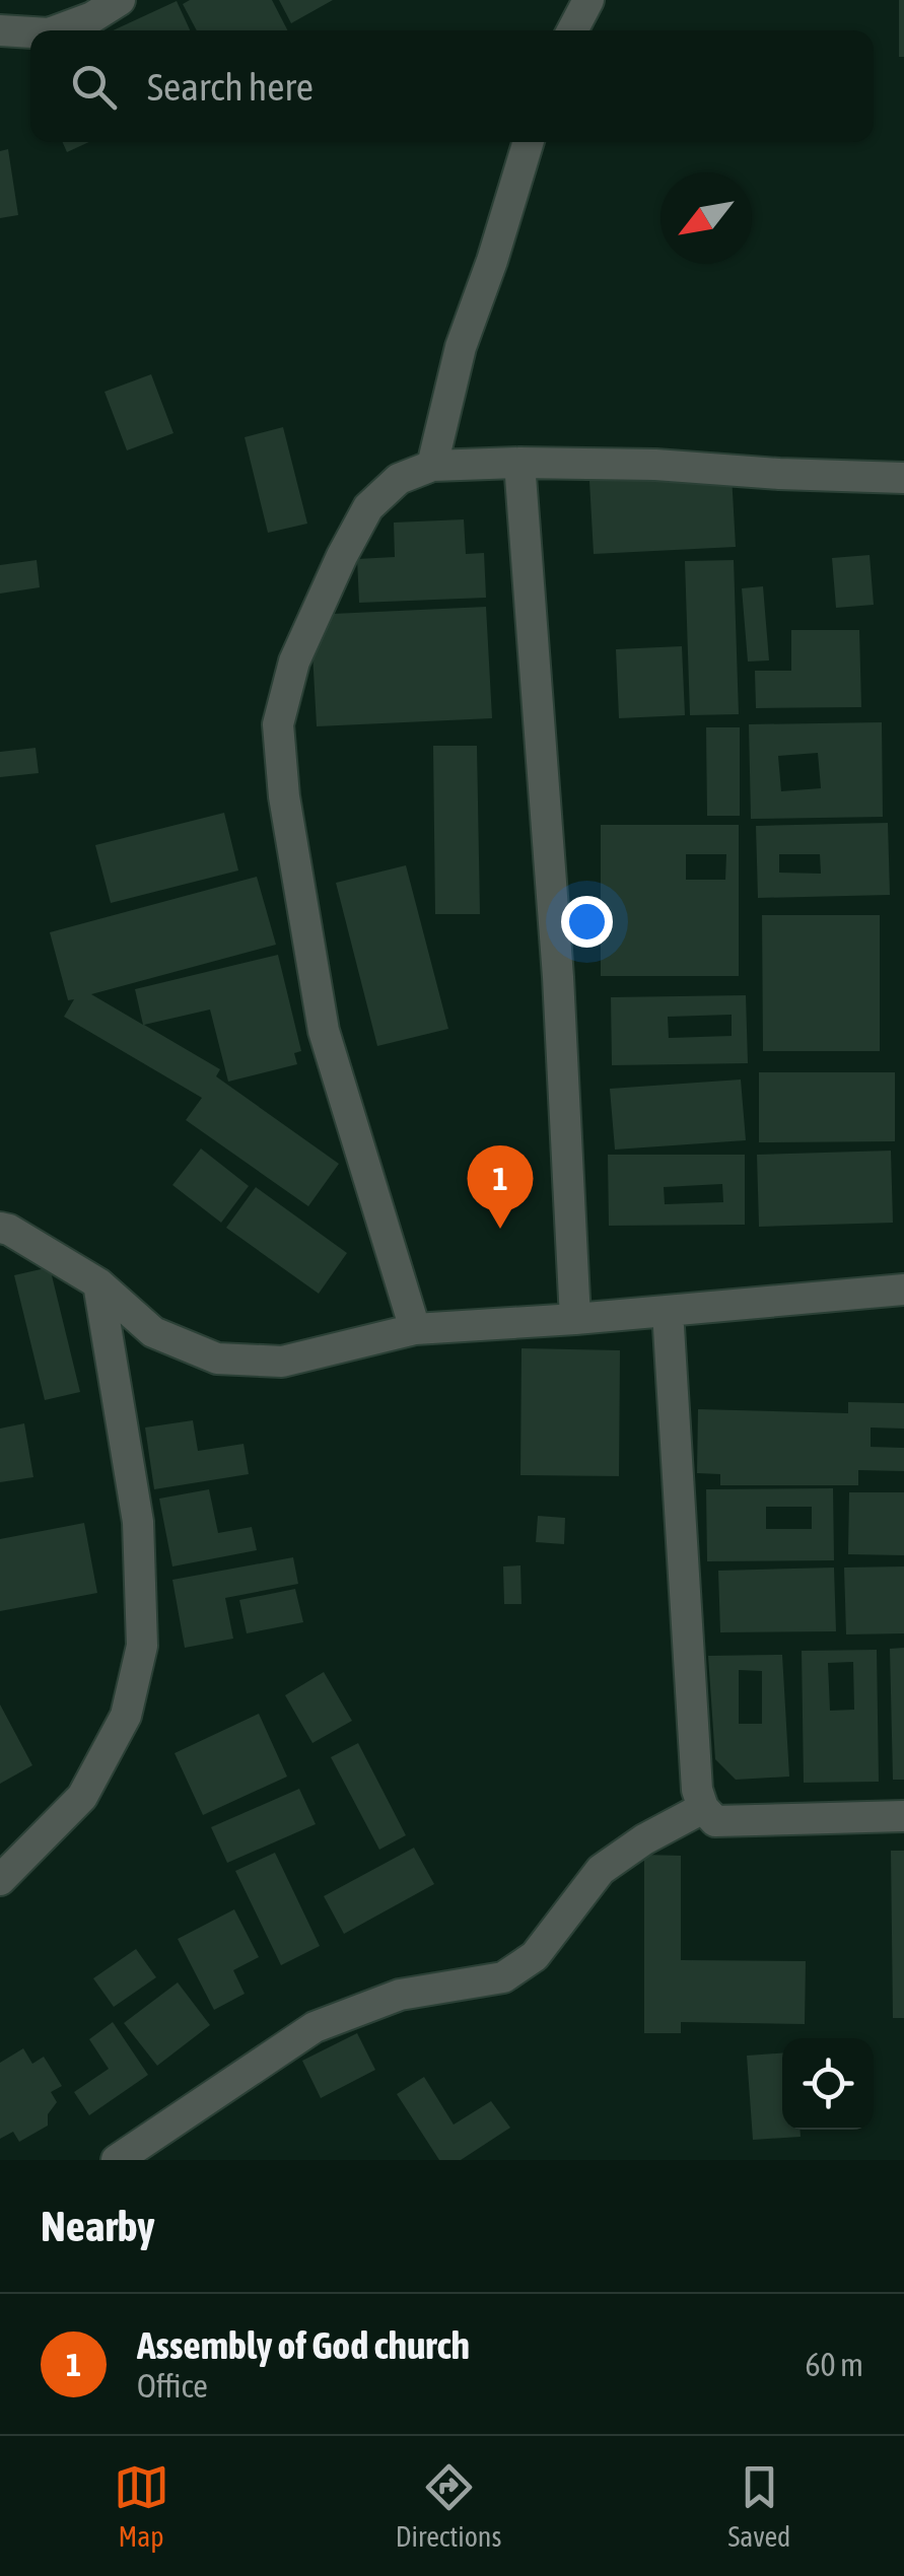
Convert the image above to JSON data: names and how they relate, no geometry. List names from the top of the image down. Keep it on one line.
{"north":"bottom left","page":{"search":"Search here","pins":"1","heading":"Nearby","list":[{"mark":"1","name":"Assembly of God church","note":"Office","value":"60 m"}],"nav":["Map","Directions","Saved"]}}
